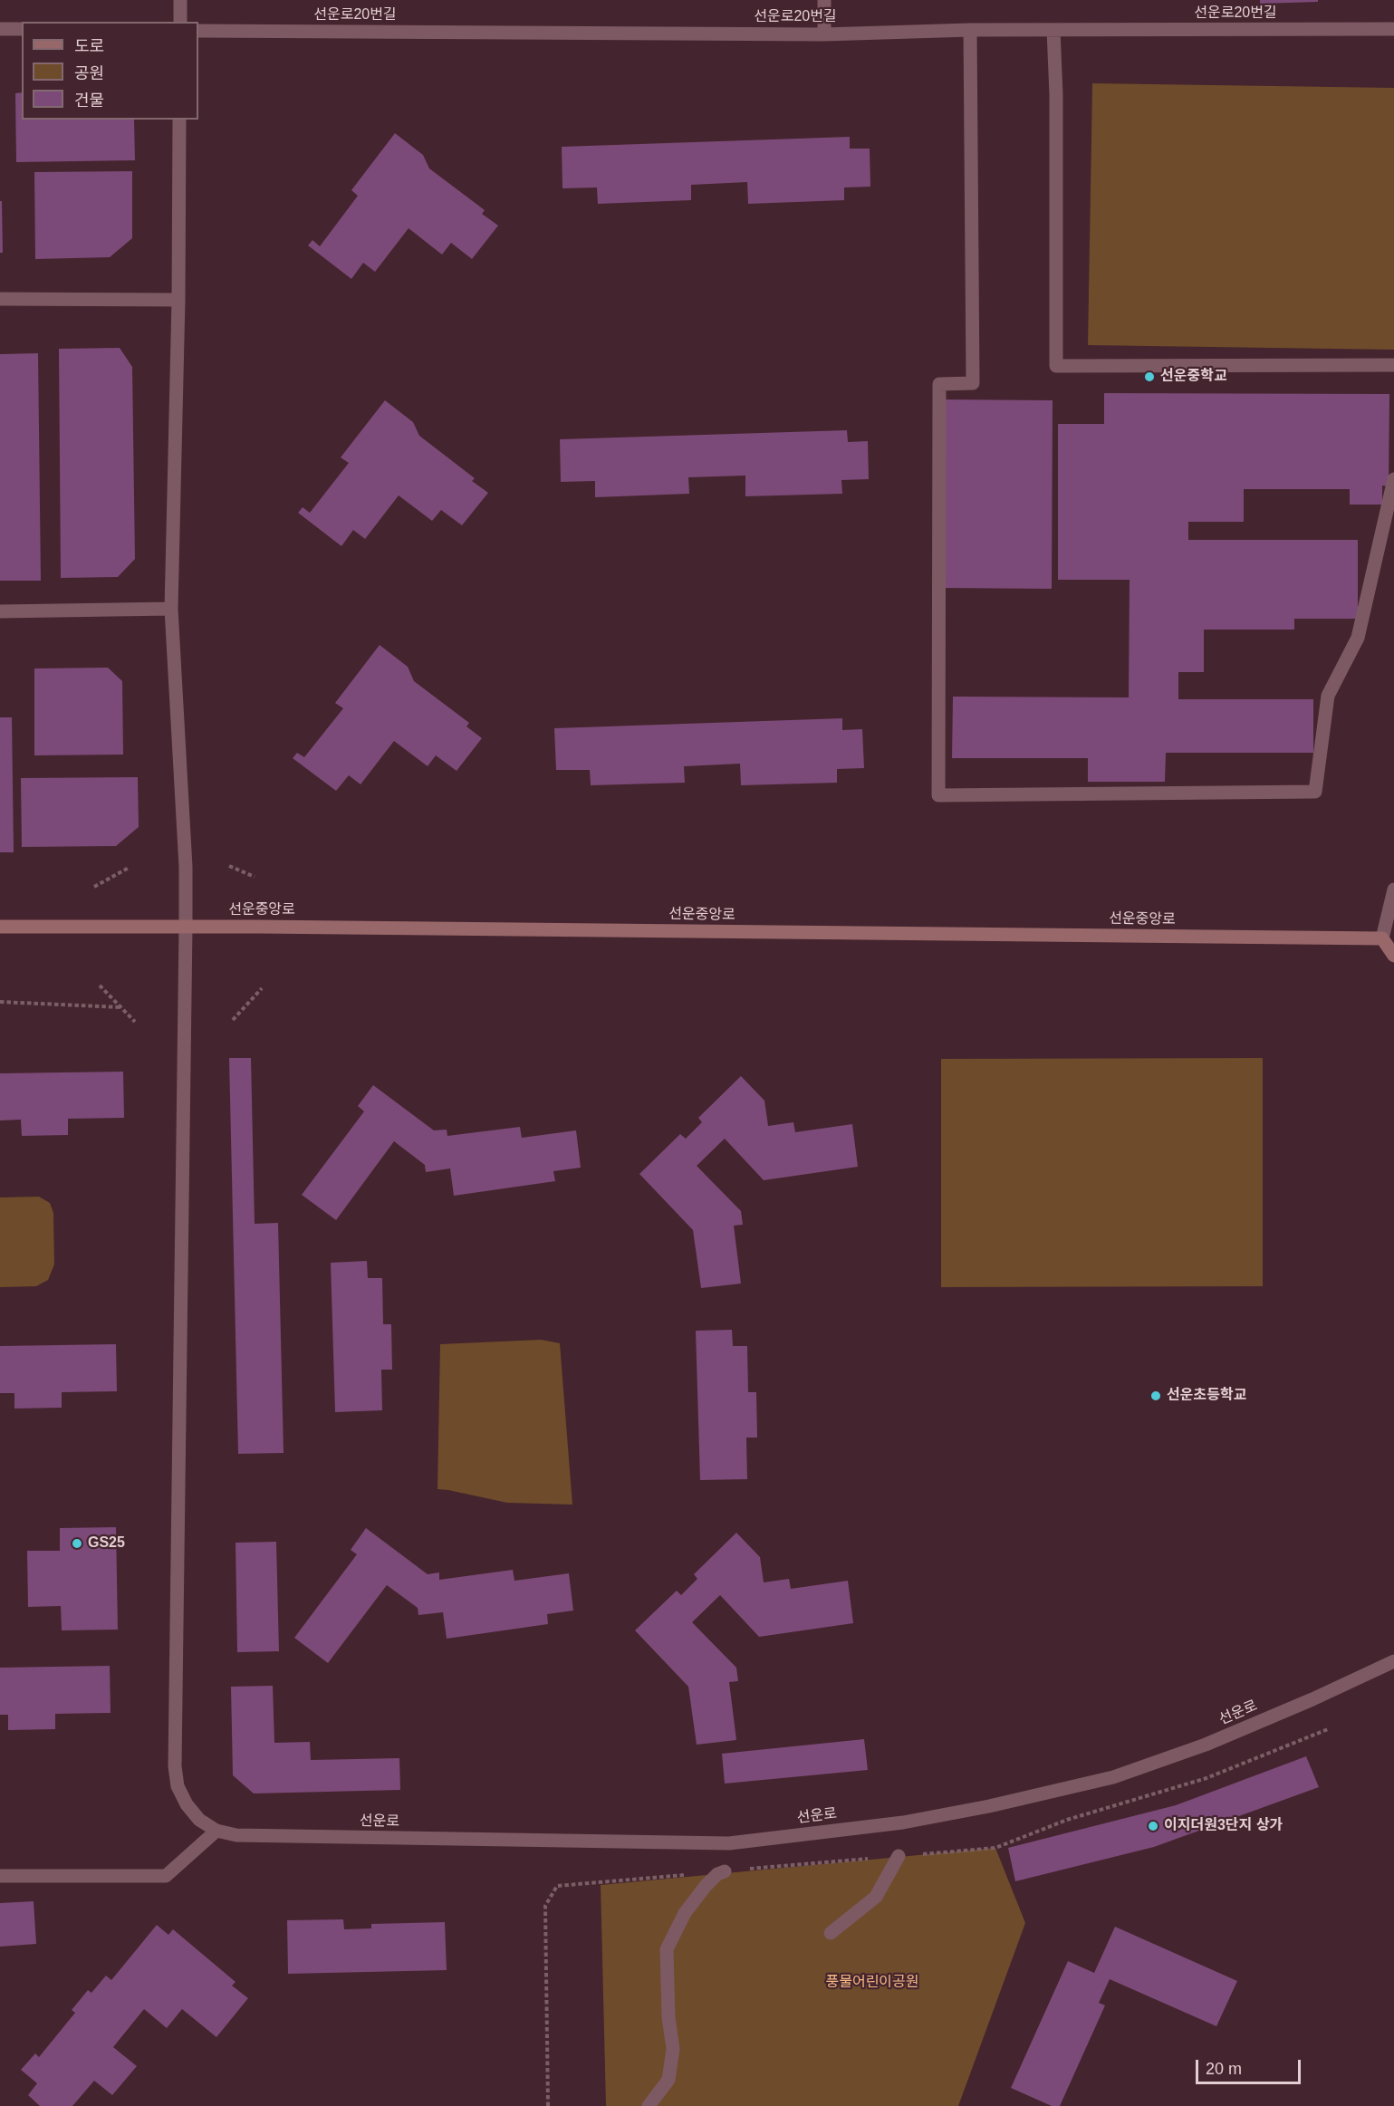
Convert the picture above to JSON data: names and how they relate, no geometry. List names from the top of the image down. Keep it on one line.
{"streets":{"street":["선운로20번길","선운중앙로","선운로"]},"parks":["풍물어린이공원"],"places":["선운중학교","선운초등학교","GS25","이지더원3단지 상가"],"legend":["도로","공원","건물"],"scale_bar":"20 m"}
